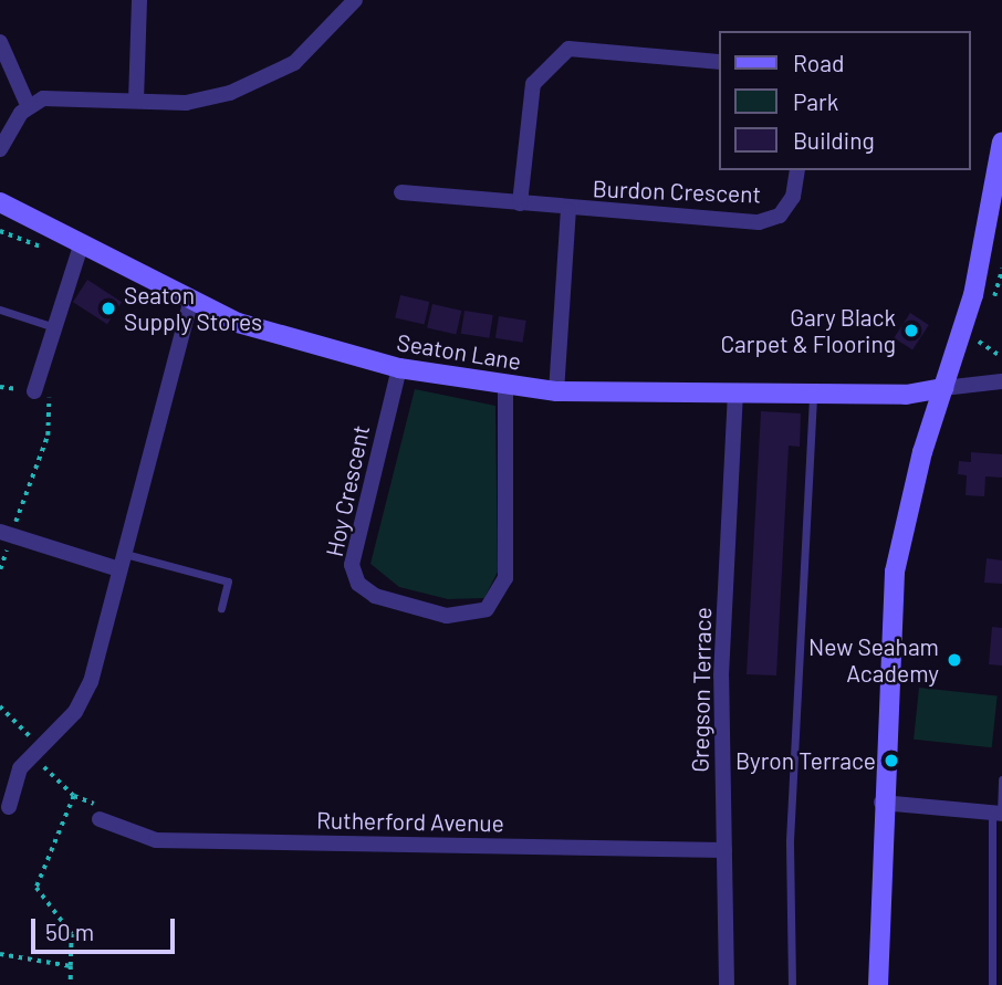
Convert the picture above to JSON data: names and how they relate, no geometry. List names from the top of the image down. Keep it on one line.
{"streets":{"main road":["Seaton Lane"],"street":["Burdon Crescent","Hoy Crescent","Gregson Terrace","Rutherford Avenue"]},"crossings":[["Seaton Lane","Hoy Crescent"],["Seaton Lane","Gregson Terrace"],["Gregson Terrace","Rutherford Avenue"]],"places":["Seaton Supply Stores","Gary Black Carpet & Flooring","New Seaham Academy","Byron Terrace"],"legend":["Road","Park","Building"],"scale_bar":"50 m"}
